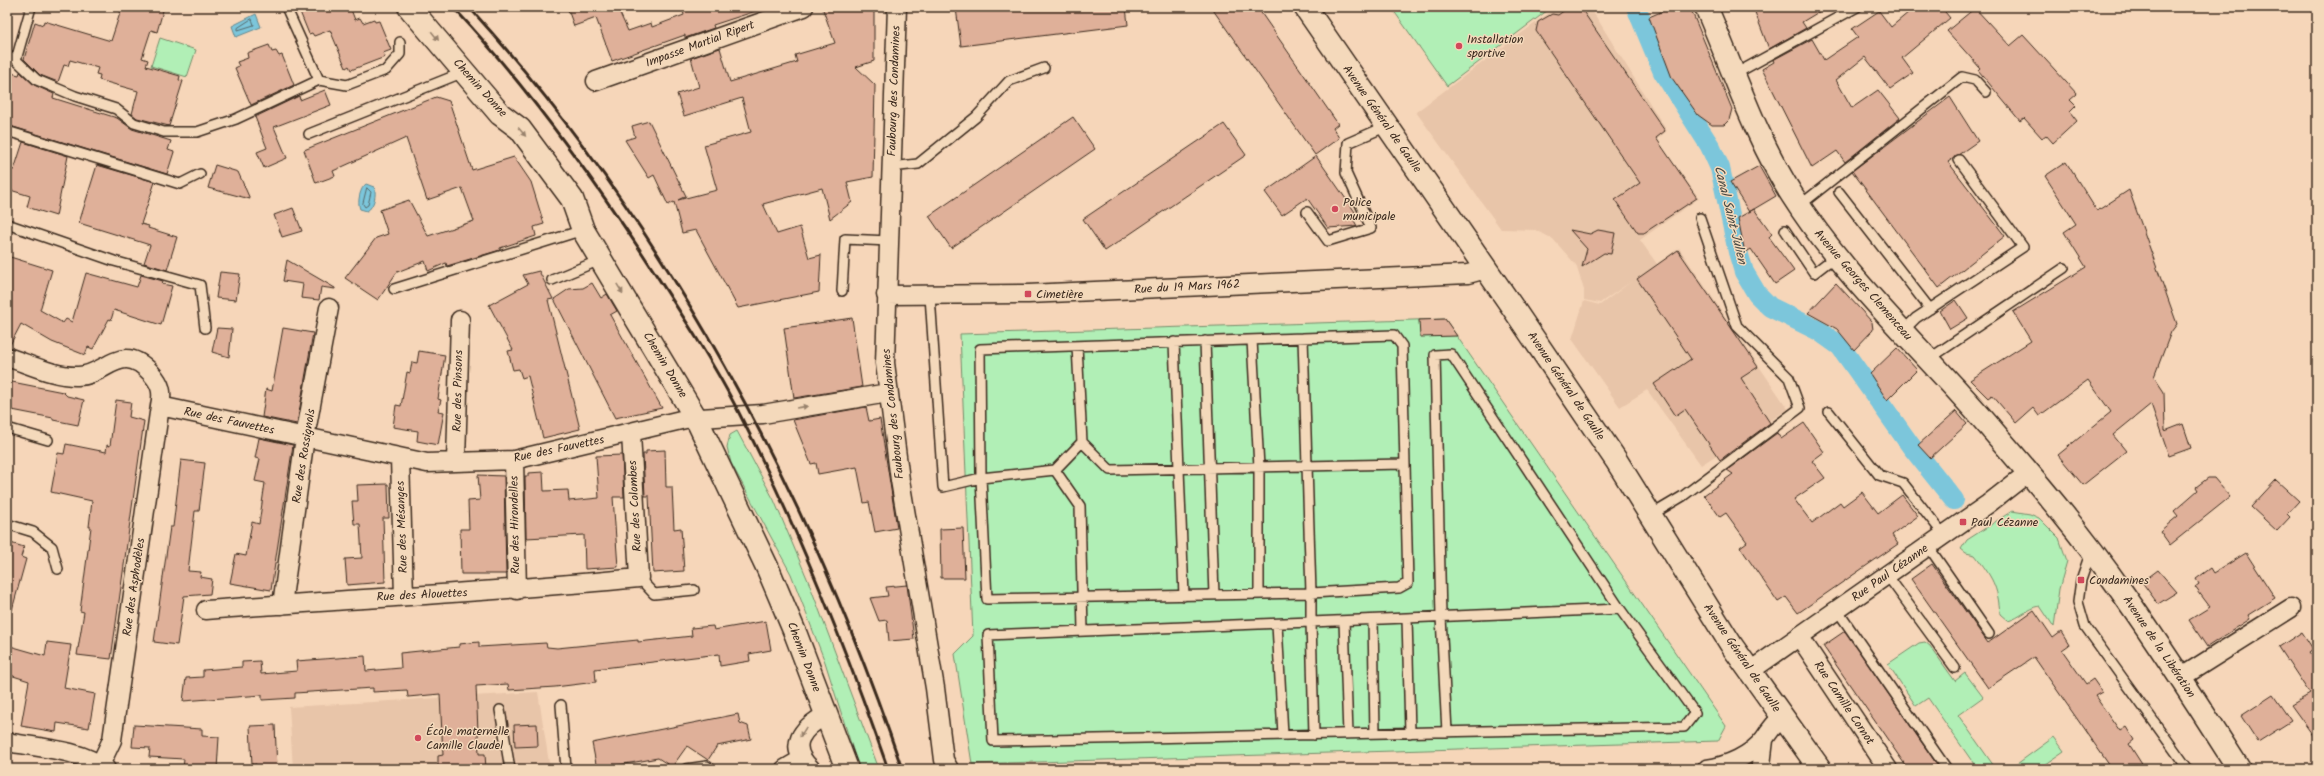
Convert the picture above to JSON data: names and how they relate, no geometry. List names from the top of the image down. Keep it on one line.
{"streets":{"street":["Impasse Martial Ripert","Chemin Donne","Faubourg des Condamines","Avenue Général de Gaulle","Avenue Georges Clemenceau","Rue du 19 Mars 1962","Rue des Pinsons","Rue des Fauvettes","Rue des Rossignols","Rue des Colombes","Rue des Hirondelles","Rue des Mésanges","Rue Paul Cézanne","Rue des Asphodèles","Rue des Alouettes","Avenue de la Libération","Rue Camille Cornot"]},"crossings":[["Chemin Donne","Rue des Fauvettes"],["Faubourg des Condamines","Rue du 19 Mars 1962"],["Faubourg des Condamines","Rue des Fauvettes"],["Avenue Général de Gaulle","Rue du 19 Mars 1962"],["Avenue Général de Gaulle","Rue Paul Cézanne"],["Avenue Georges Clemenceau","Rue Paul Cézanne"],["Avenue Georges Clemenceau","Avenue de la Libération"],["Rue des Pinsons","Rue des Fauvettes"],["Rue des Fauvettes","Rue des Rossignols"],["Rue des Fauvettes","Rue des Colombes"],["Rue des Fauvettes","Rue des Hirondelles"],["Rue des Fauvettes","Rue des Mésanges"],["Rue des Fauvettes","Rue des Asphodèles"],["Rue des Rossignols","Rue des Alouettes"],["Rue des Colombes","Rue des Alouettes"],["Rue des Hirondelles","Rue des Alouettes"],["Rue des Mésanges","Rue des Alouettes"],["Rue Paul Cézanne","Avenue de la Libération"],["Rue Paul Cézanne","Rue Camille Cornot"]],"one_way":["Chemin Donne"],"water":["Canal Saint-Julien"],"places":{"other":["Installation sportive","Police municipale","École maternelle Camille Claudel"],"transit":["Cimetière","Paul Cézanne","Condamines"]}}
